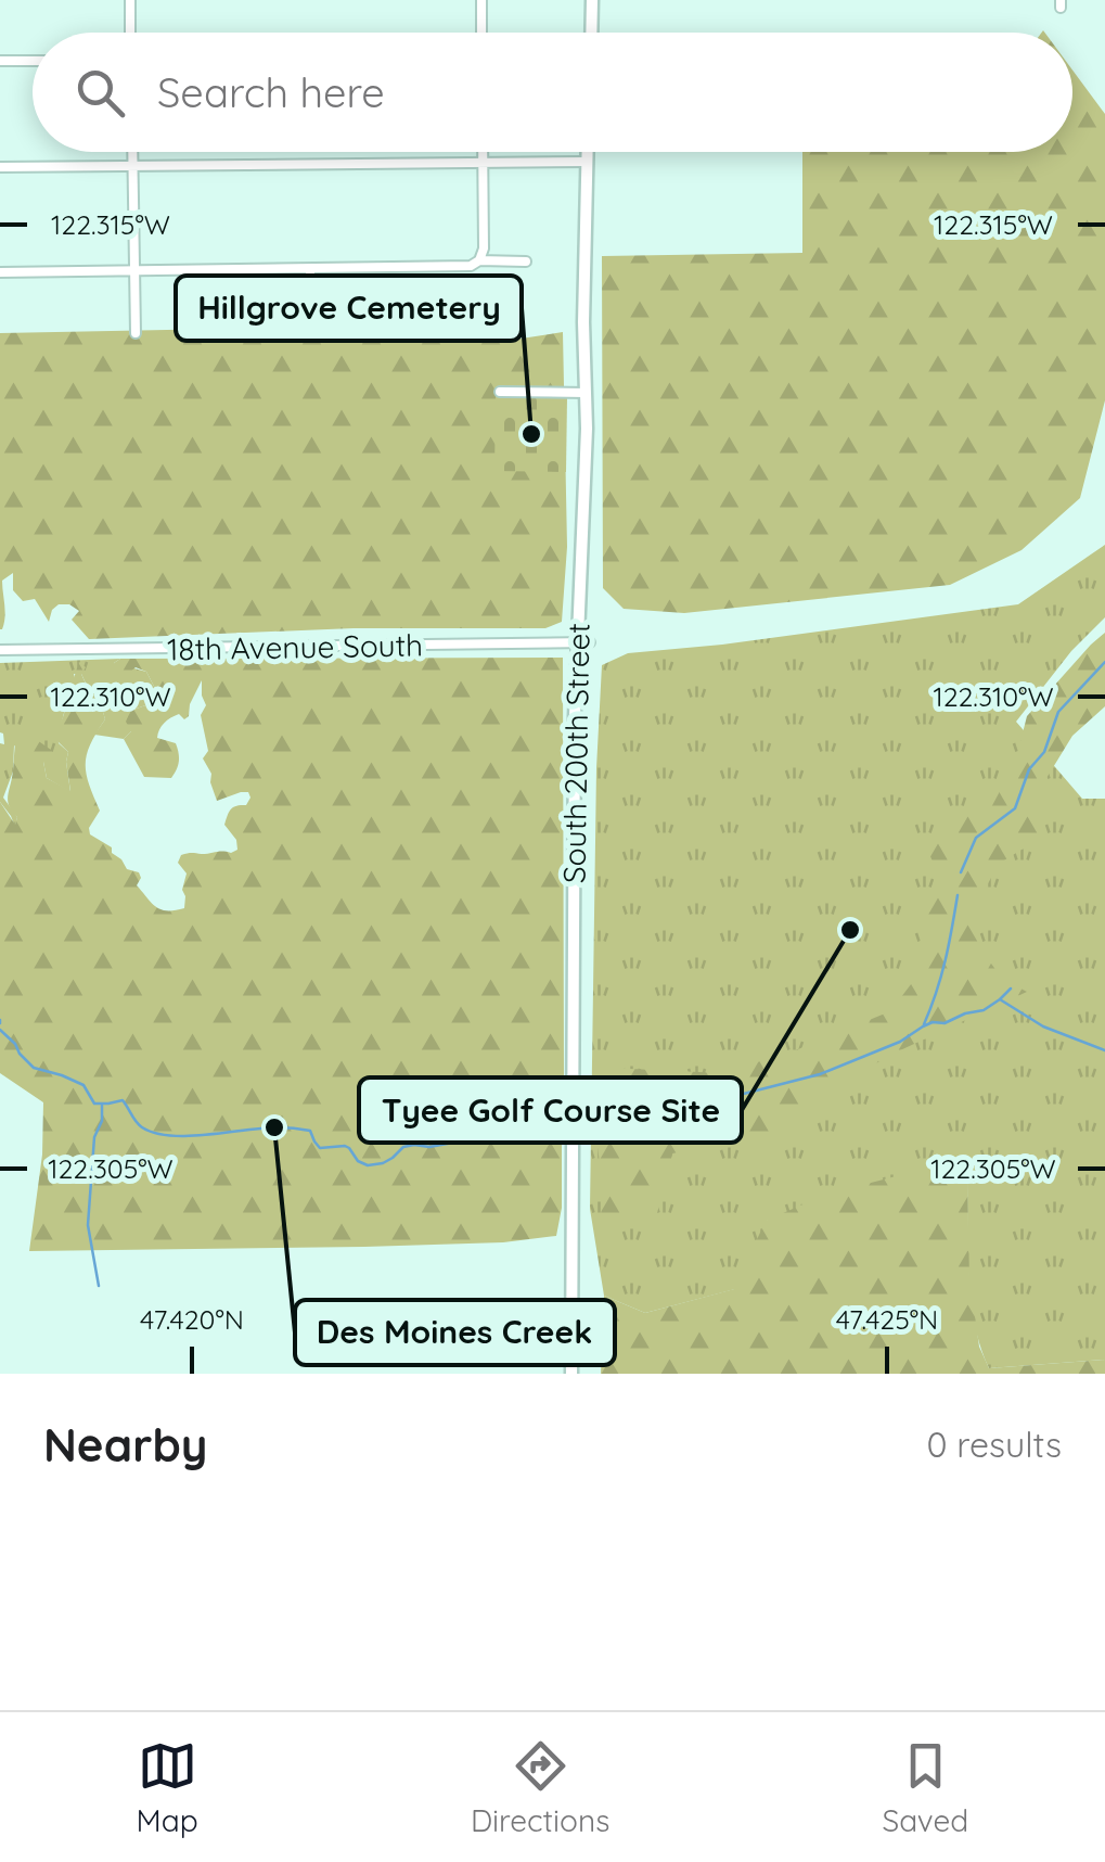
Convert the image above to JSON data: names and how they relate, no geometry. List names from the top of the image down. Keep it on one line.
{"streets":{"main road":["South 200th Street"],"street":["18th Avenue South"]},"crossings":[["18th Avenue South","South 200th Street"]],"places":["Hillgrove Cemetery","Tyee Golf Course Site","Des Moines Creek"],"page":{"search":"Search here","heading":["Nearby","0 results"],"nav":["Map","Directions","Saved"]},"coordinates":["122.315°W","122.310°W","122.305°W","47.420°N","47.425°N"]}
